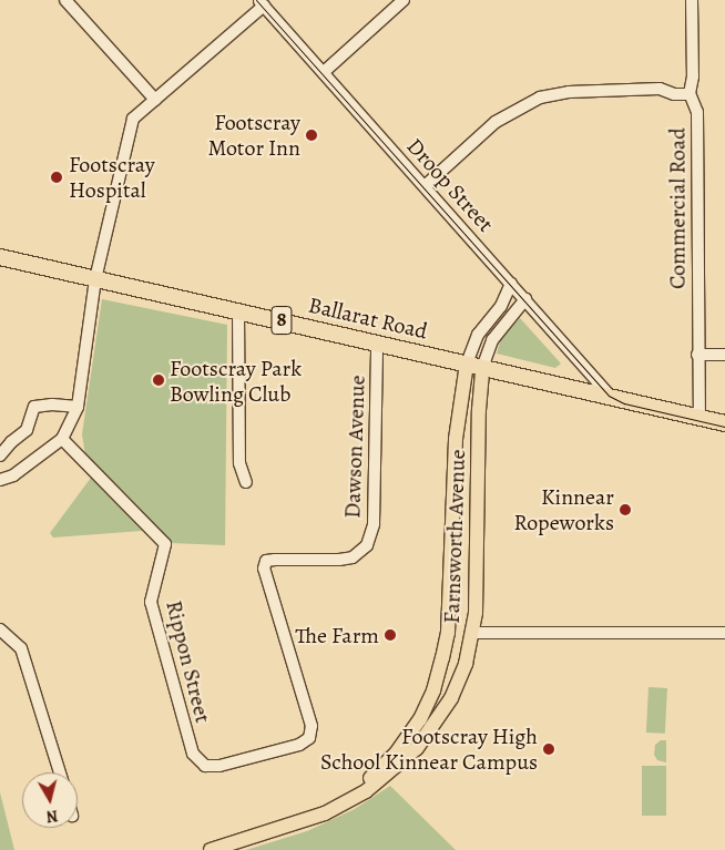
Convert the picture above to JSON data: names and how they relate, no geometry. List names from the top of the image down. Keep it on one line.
{"streets":{"highway":["Ballarat Road","8"],"main road":["Farnsworth Avenue"],"street":["Droop Street","Commercial Road","Dawson Avenue","Rippon Street"]},"crossings":[["Droop Street","Ballarat Road"],["Droop Street","Farnsworth Avenue"],["Commercial Road","Ballarat Road"],["Ballarat Road","Dawson Avenue"],["Ballarat Road","Farnsworth Avenue"],["Dawson Avenue","Rippon Street"]],"places":["Footscray Motor Inn","Footscray Hospital","Footscray Park Bowling Club","Kinnear Ropeworks","The Farm","Footscray High School Kinnear Campus"],"north":"bottom"}
